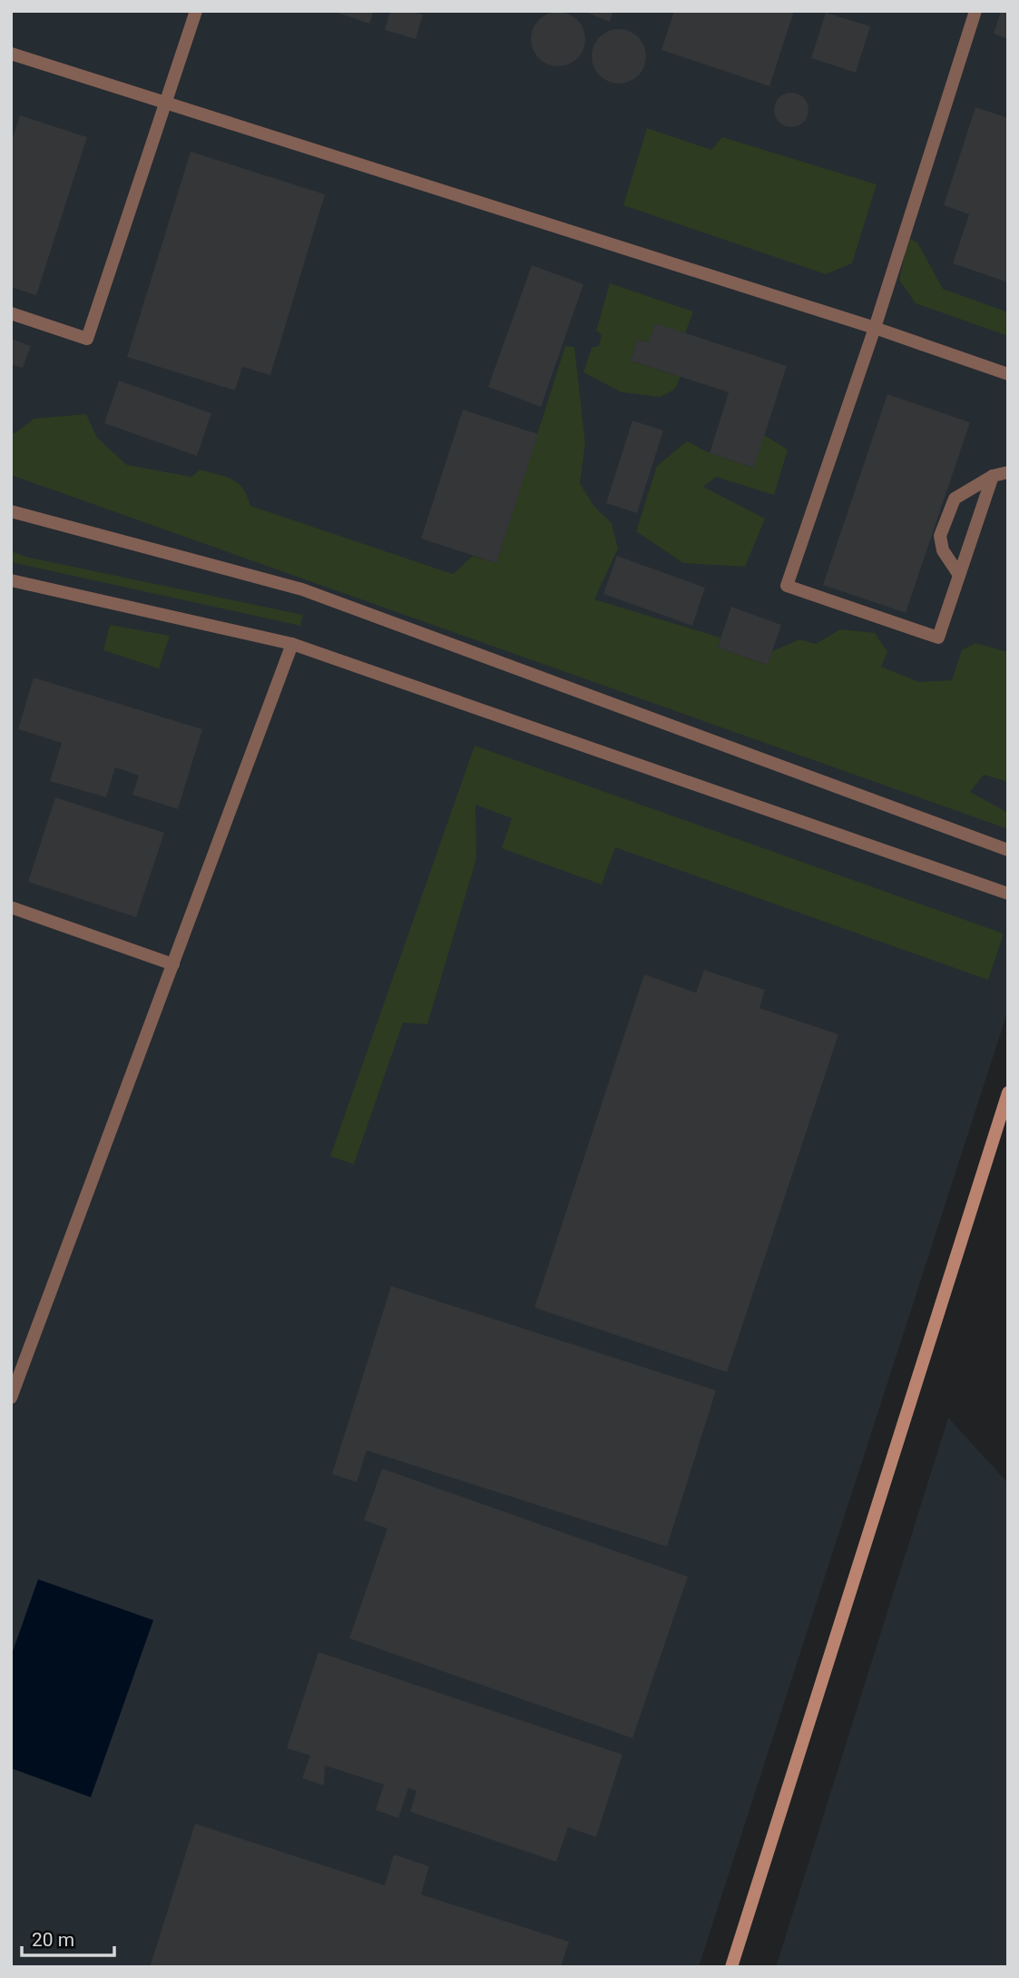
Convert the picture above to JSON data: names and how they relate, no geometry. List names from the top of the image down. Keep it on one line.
{"scale_bar":"20 m"}
